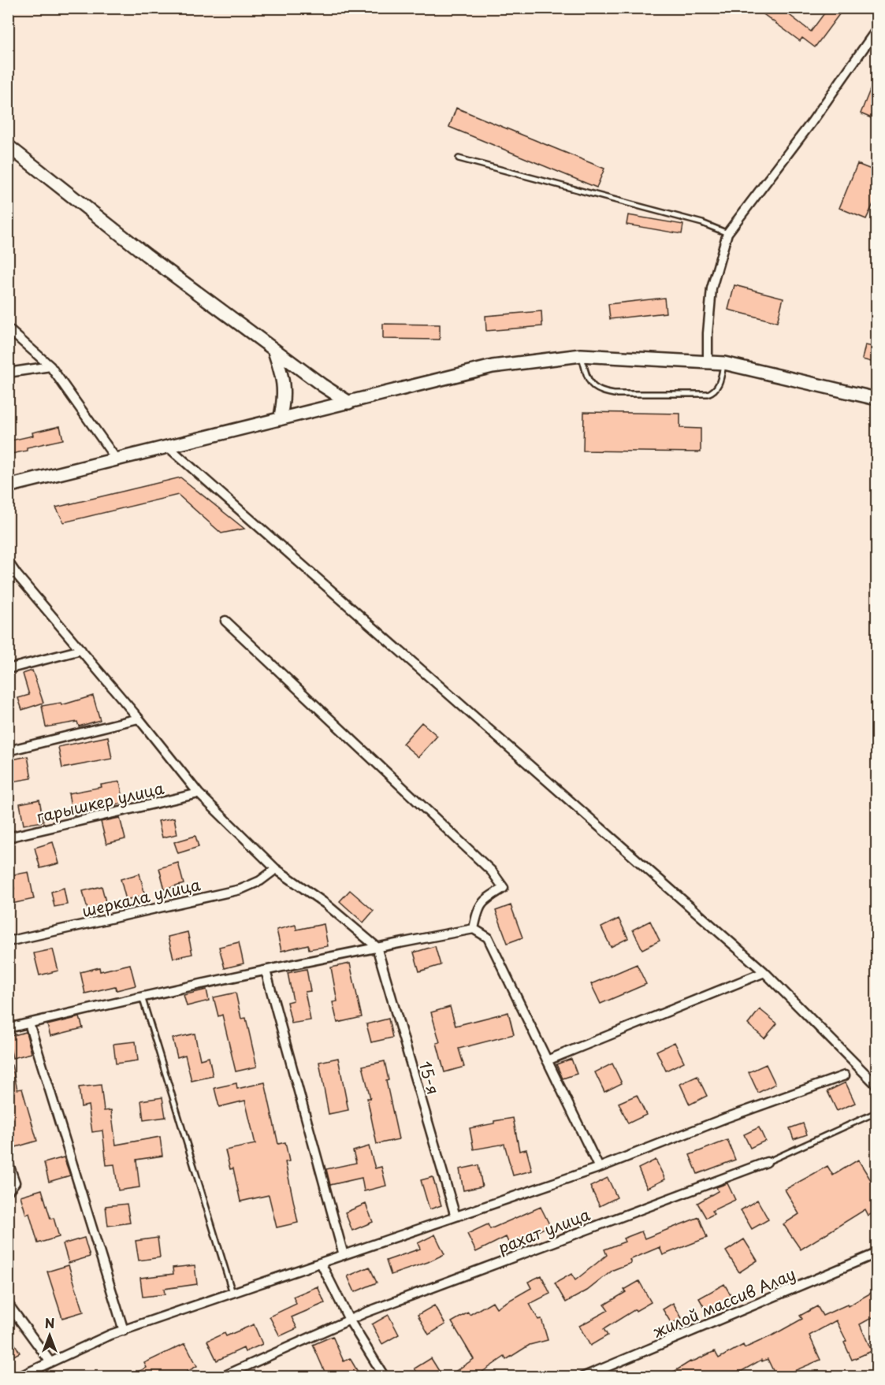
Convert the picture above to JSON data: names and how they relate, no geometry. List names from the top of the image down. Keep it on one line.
{"streets":{"street":["гарышкер улица","шеркала улица","15-я","рахат улица","жилой массив Алау"]},"north":"top"}
